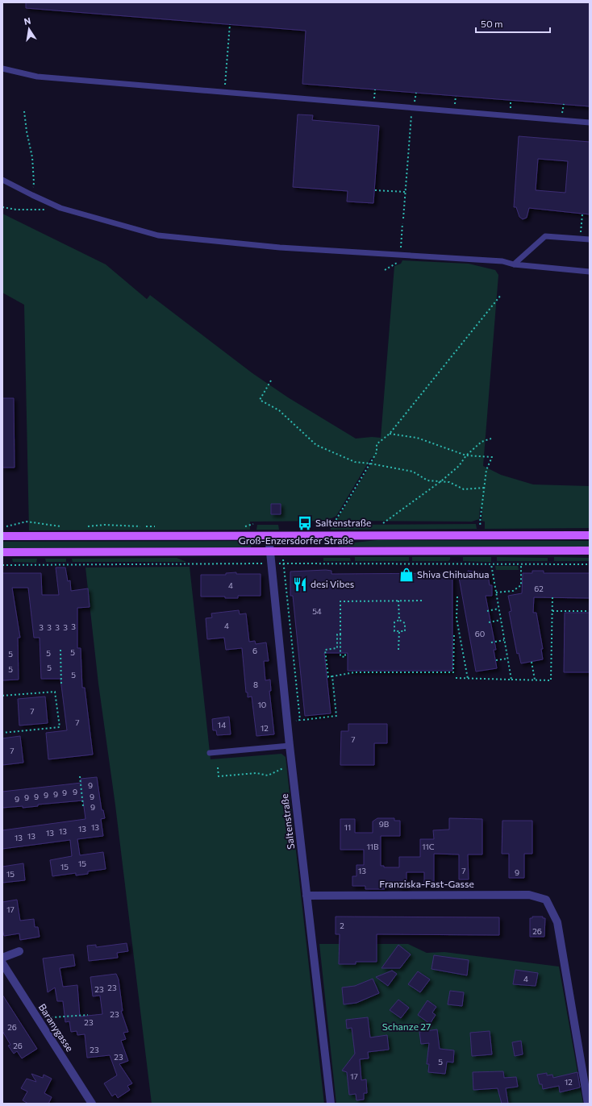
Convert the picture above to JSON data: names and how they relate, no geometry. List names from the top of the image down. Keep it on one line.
{"streets":{"main road":["Groß-Enzersdorfer Straße"],"street":["Saltenstraße","Franziska-Fast-Gasse","Baranygasse"]},"crossings":[["Groß-Enzersdorfer Straße","Saltenstraße"],["Saltenstraße","Franziska-Fast-Gasse"]],"parks":["Schanze 27"],"places":{"bus stop":["Saltenstraße"],"shop":["Shiva Chihuahua"],"restaurant":["desi Vibes"]},"house_numbers":["4","62","54","4","3","3","3","3","3","60","6","5","5","5","5","5","5","8","10","7","7","14","12","7","7","9","9","9","9","9","9","9","9","9","9","9B","13","11","13","13","13","13","13","11B","11C","15","15","13","7","9","15","17","2","26","4","23","23","23","23","26","26","23","23","5","17","12"],"scale_bar":"50 m","north":"top"}
